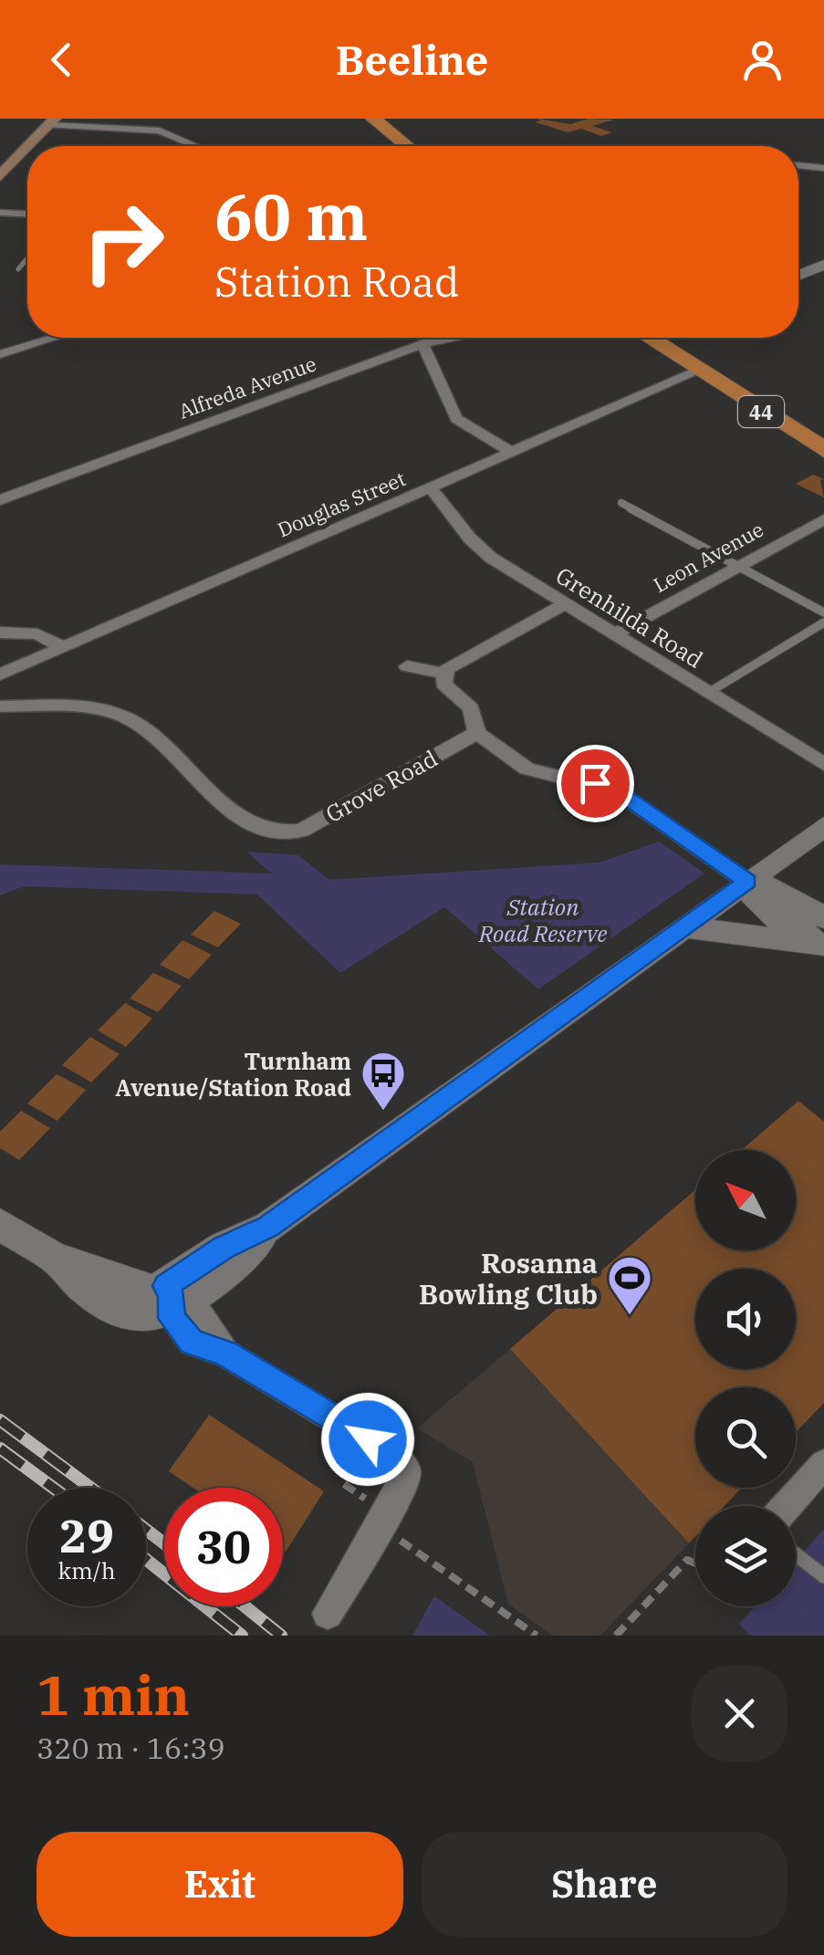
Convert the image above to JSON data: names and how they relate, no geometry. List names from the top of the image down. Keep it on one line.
{"streets":{"highway":["44"],"street":["Alfreda Avenue","Douglas Street","Leon Avenue","Grenhilda Road","Grove Road"]},"crossings":[["44","Douglas Street"],["Douglas Street","Grenhilda Road"],["Leon Avenue","Grenhilda Road"]],"parks":["Station Road Reserve"],"places":{"bus stop":["Turnham Avenue/Station Road"],"sports":["Rosanna Bowling Club"]},"north":"top left","page":{"header":"Beeline","turn":["60 m","Station Road"],"speed":"29 km/h","limit":"30","heading":["1 min","320 m · 16:39"],"buttons":["Exit","Share"]}}
